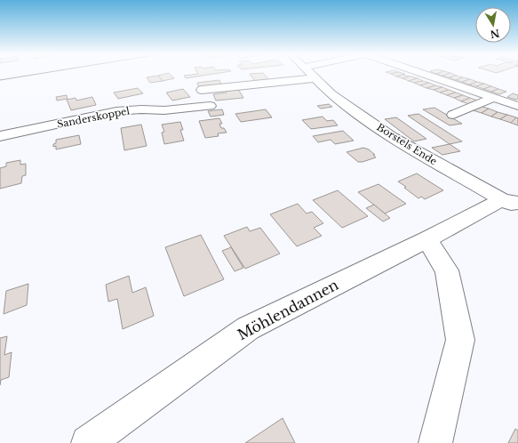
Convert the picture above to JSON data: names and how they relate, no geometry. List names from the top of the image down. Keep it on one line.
{"streets":{"street":["Sanderskoppel","Borstels Ende","Möhlendannen"]},"crossings":[["Borstels Ende","Möhlendannen"]],"north":"bottom"}
